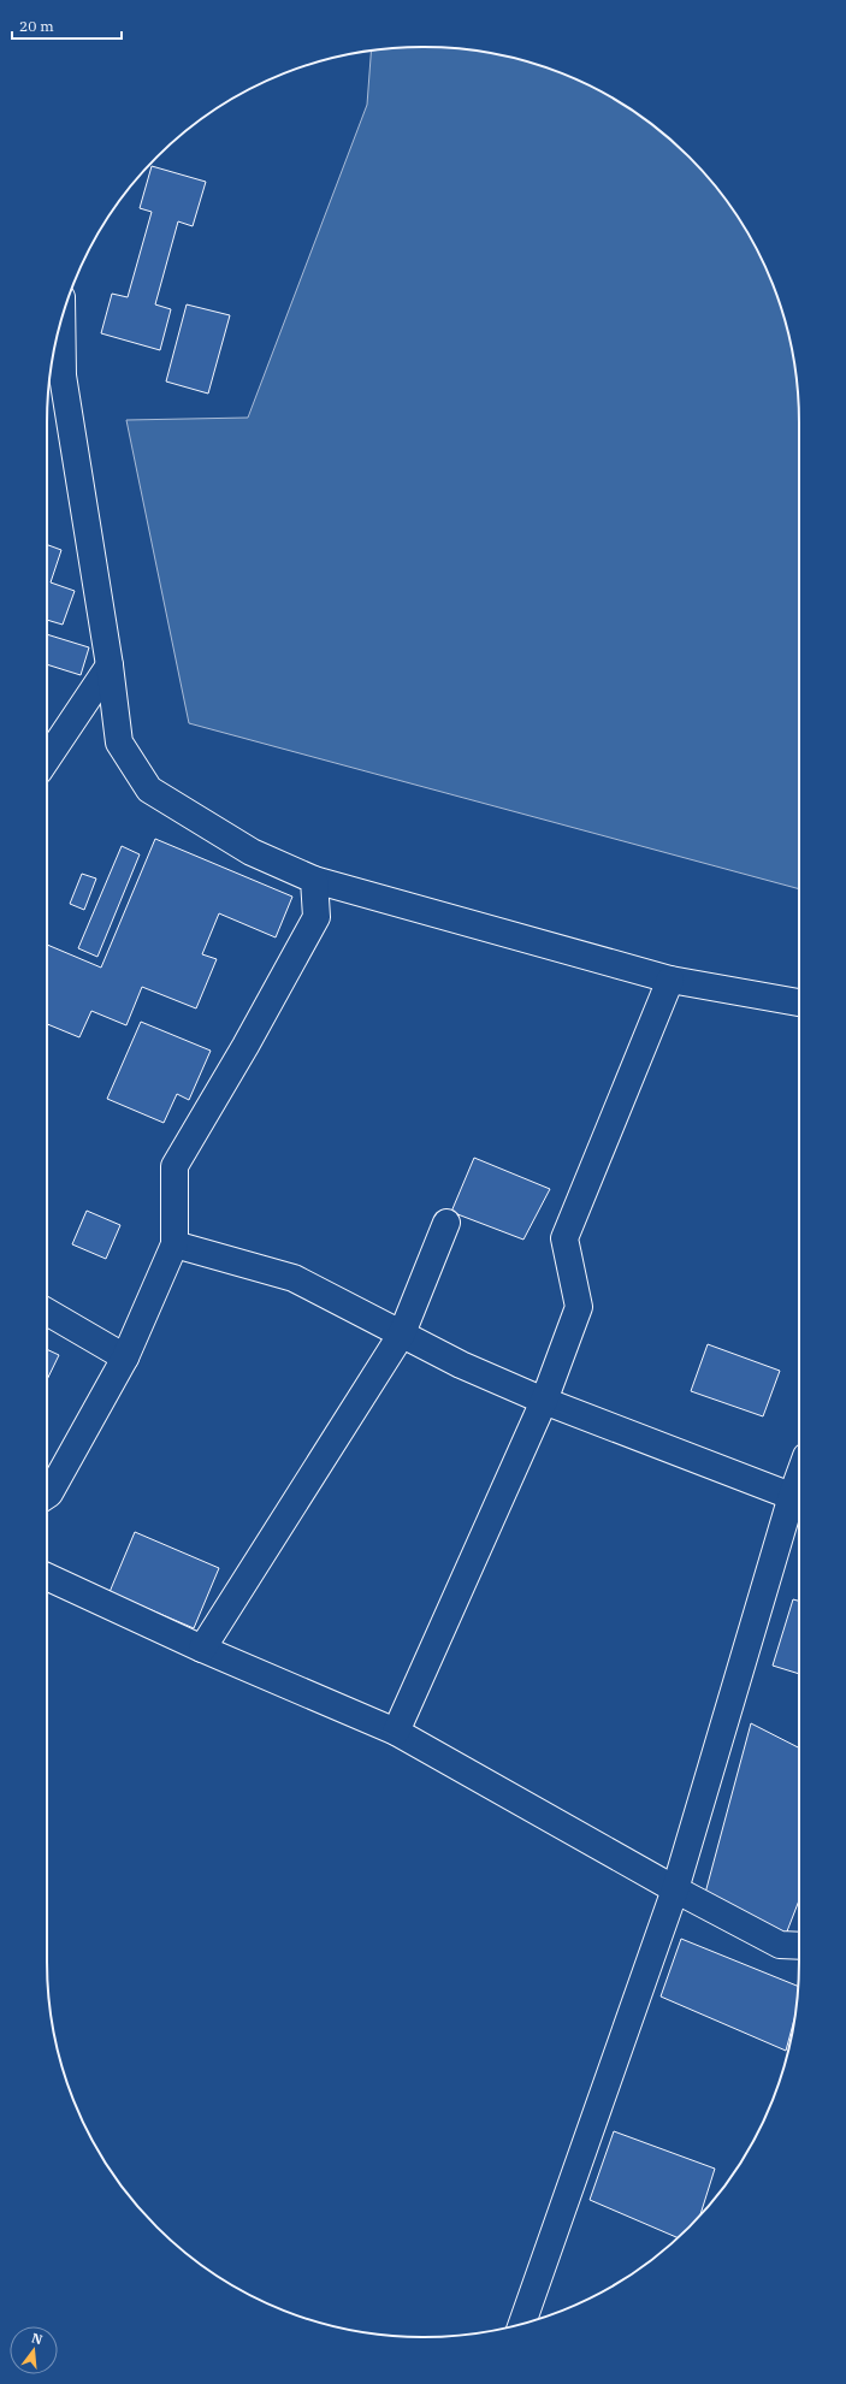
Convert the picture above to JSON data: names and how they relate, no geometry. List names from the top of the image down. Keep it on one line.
{"scale_bar":"20 m","north":"top"}
